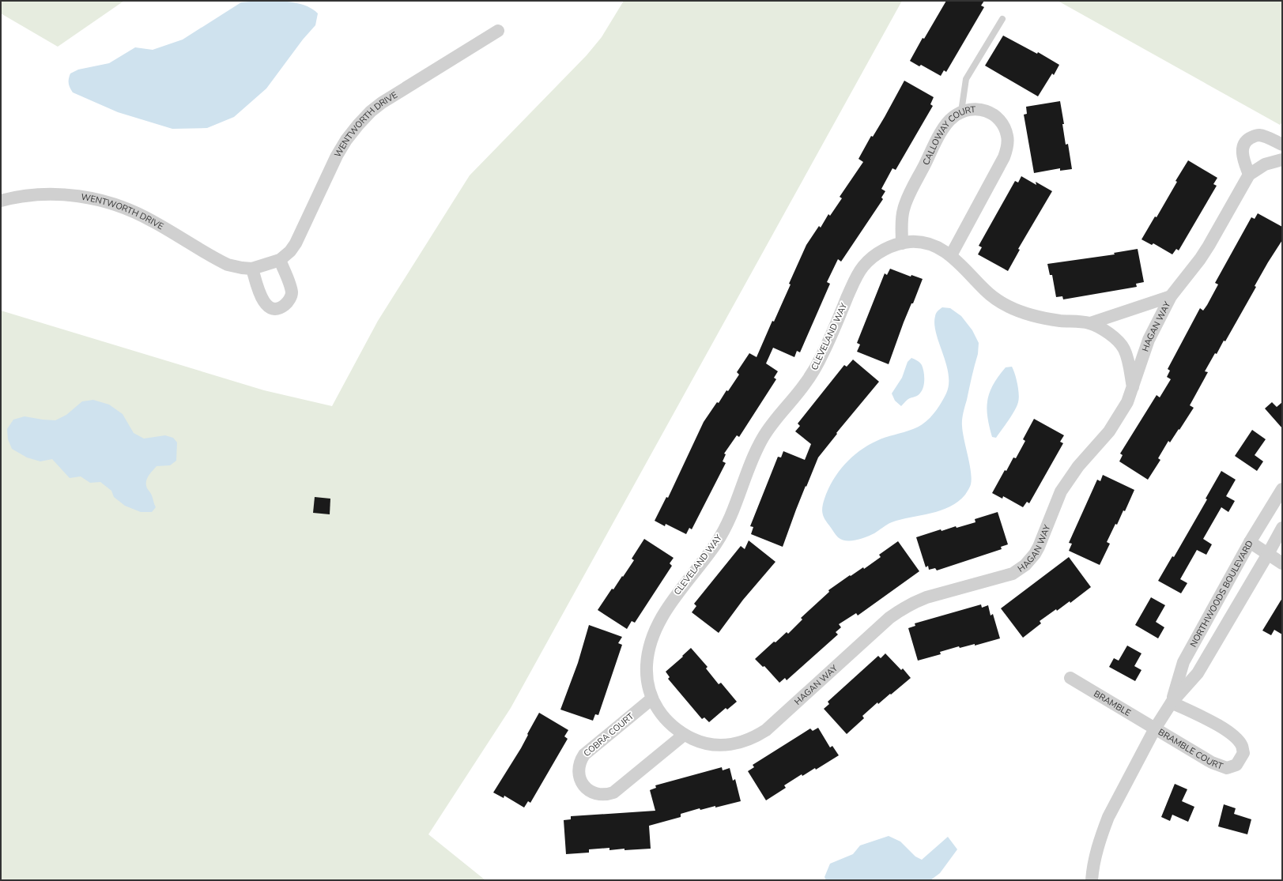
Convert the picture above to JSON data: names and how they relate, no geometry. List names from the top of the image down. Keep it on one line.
{"streets":{"street":["WENTWORTH DRIVE","CALLOWAY COURT","HAGAN WAY","CLEVELAND WAY","NORTHWOODS BOULEVARD","BRAMBLE","COBRA COURT","BRAMBLE COURT"]},"crossings":[["CALLOWAY COURT","CLEVELAND WAY"],["HAGAN WAY","CLEVELAND WAY"],["HAGAN WAY","COBRA COURT"],["CLEVELAND WAY","COBRA COURT"],["NORTHWOODS BOULEVARD","BRAMBLE"],["NORTHWOODS BOULEVARD","BRAMBLE COURT"],["BRAMBLE","BRAMBLE COURT"]]}
